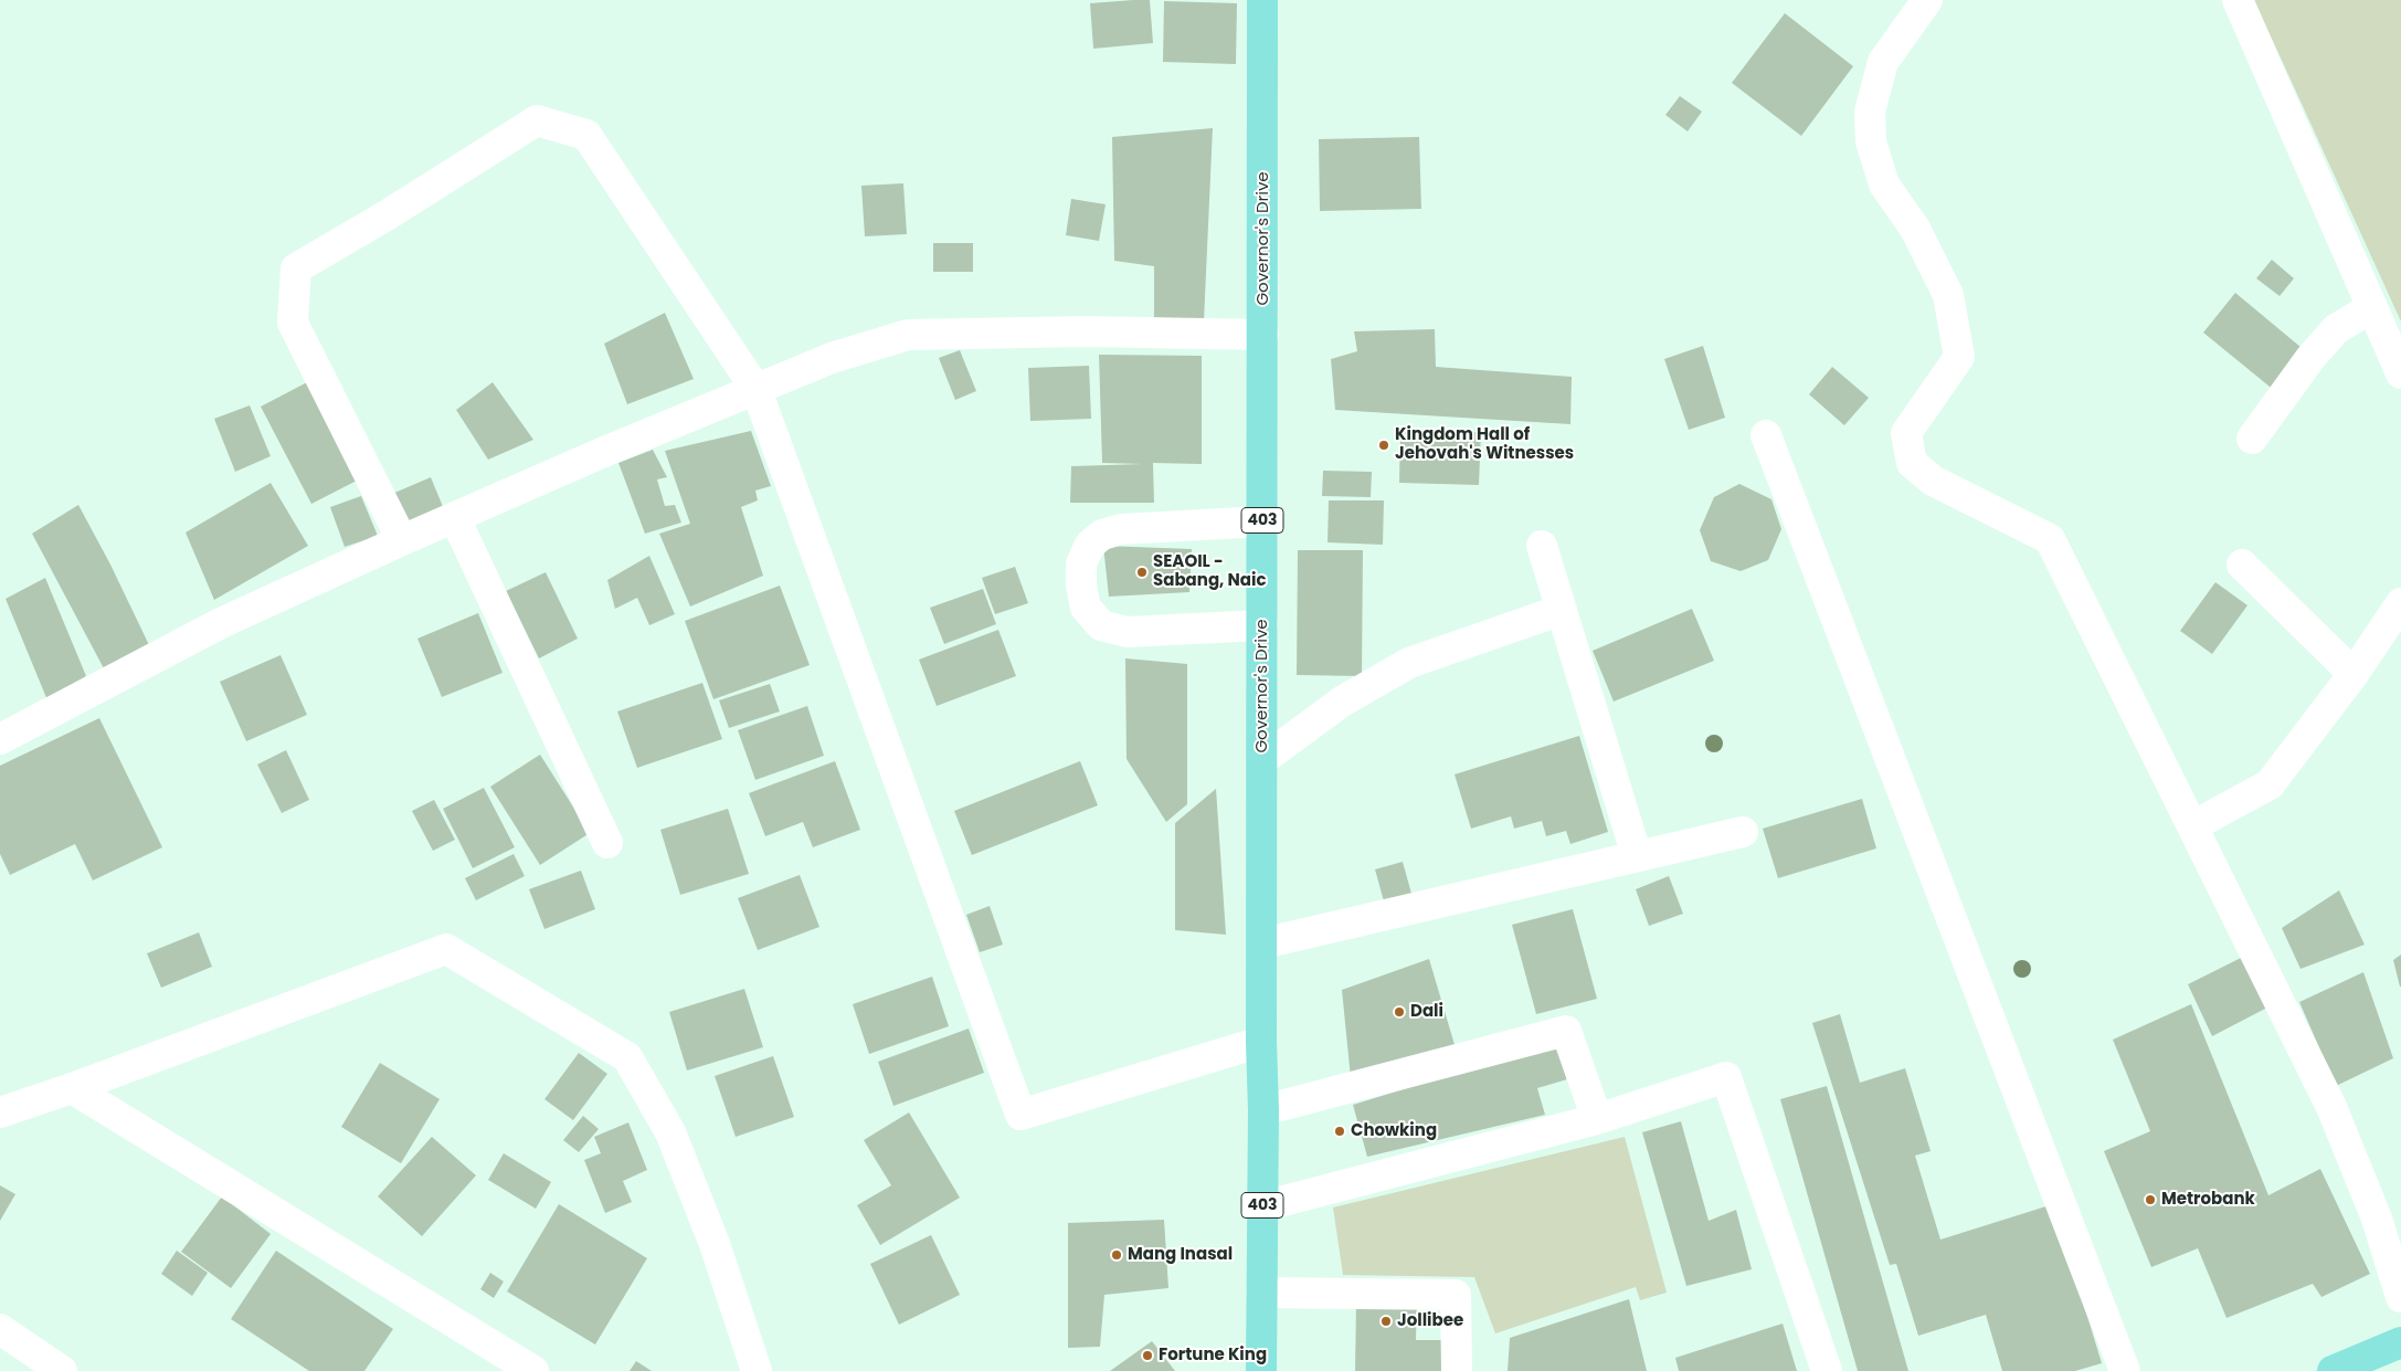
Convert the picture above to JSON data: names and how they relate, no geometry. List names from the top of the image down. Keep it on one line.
{"streets":{"main road":["Governor's Drive","403"]},"places":["Kingdom Hall of Jehovah's Witnesses","SEAOIL - Sabang, Naic","Dali","Chowking","Metrobank","Mang Inasal","Jollibee","Fortune King"]}
